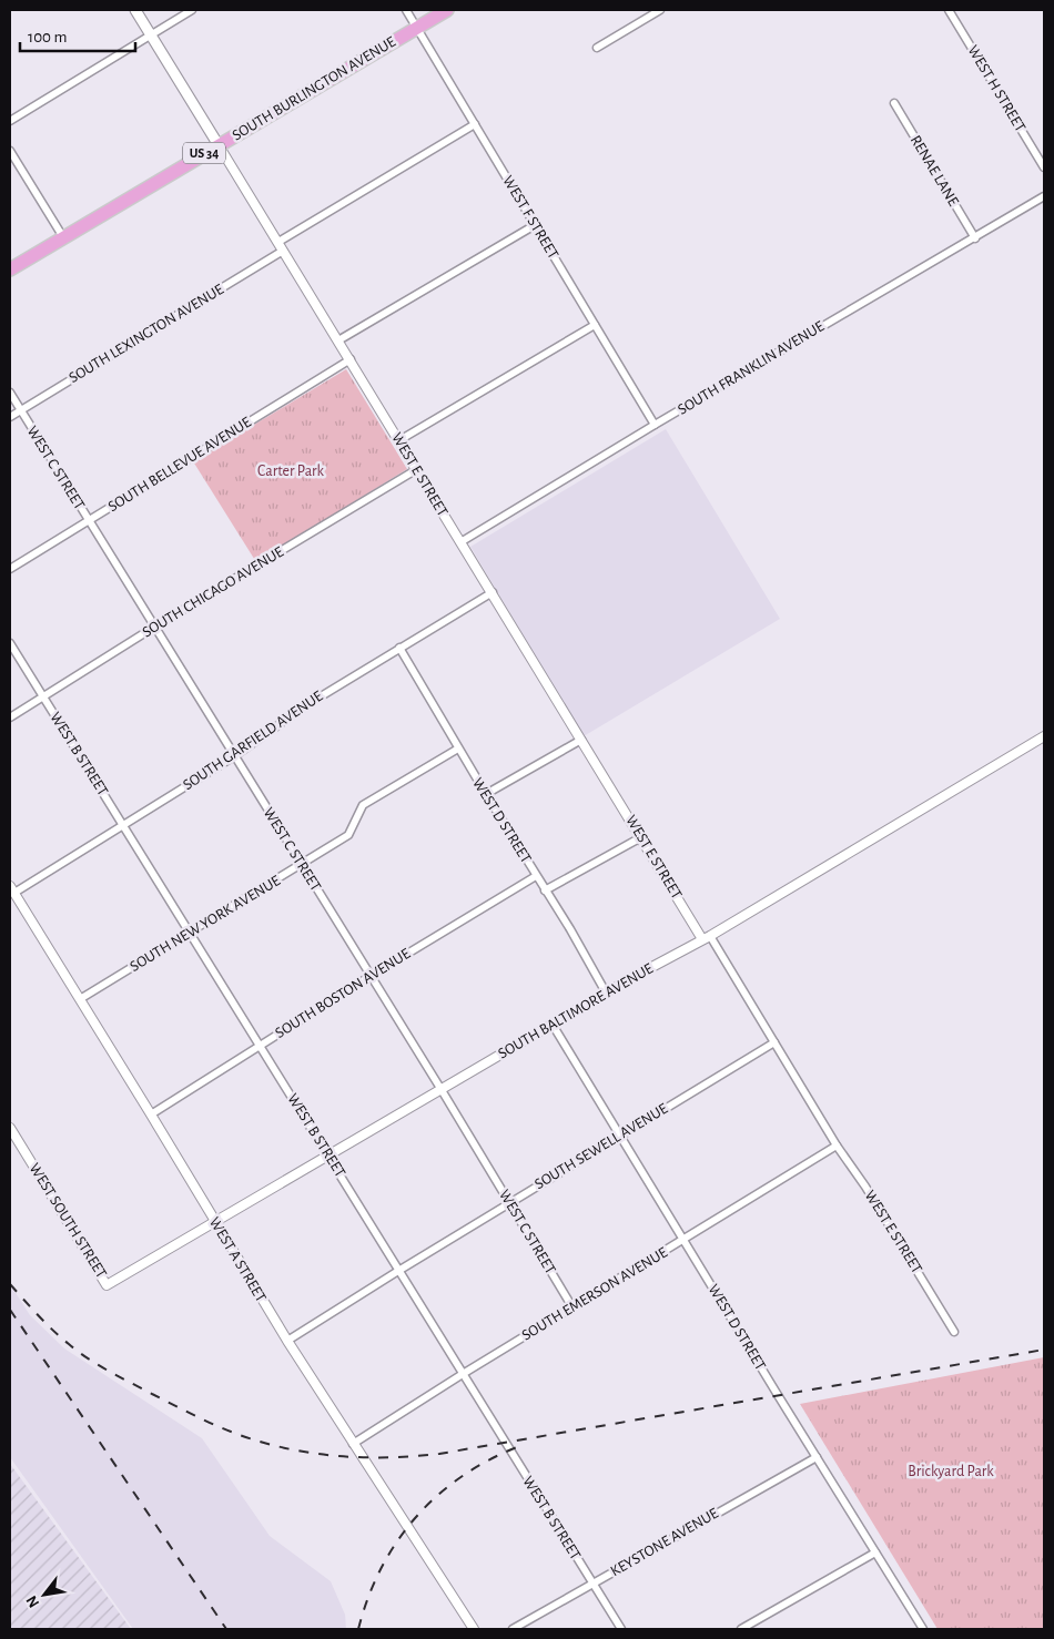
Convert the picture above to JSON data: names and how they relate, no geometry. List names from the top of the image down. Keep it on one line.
{"streets":{"highway":["SOUTH BURLINGTON AVENUE","US 34"],"main road":["WEST E STREET"],"street":["WEST H STREET","RENAE LANE","WEST F STREET","SOUTH LEXINGTON AVENUE","SOUTH FRANKLIN AVENUE","SOUTH BELLEVUE AVENUE","WEST C STREET","SOUTH CHICAGO AVENUE","SOUTH GARFIELD AVENUE","WEST B STREET","WEST D STREET","SOUTH NEW YORK AVENUE","SOUTH BOSTON AVENUE","SOUTH BALTIMORE AVENUE","SOUTH SEWELL AVENUE","WEST SOUTH STREET","WEST A STREET","SOUTH EMERSON AVENUE","KEYSTONE AVENUE"]},"crossings":[["SOUTH BURLINGTON AVENUE","WEST F STREET"],["SOUTH BURLINGTON AVENUE","WEST E STREET"],["RENAE LANE","SOUTH FRANKLIN AVENUE"],["WEST F STREET","SOUTH FRANKLIN AVENUE"],["SOUTH LEXINGTON AVENUE","WEST C STREET"],["SOUTH LEXINGTON AVENUE","WEST E STREET"],["SOUTH FRANKLIN AVENUE","WEST E STREET"],["SOUTH BELLEVUE AVENUE","WEST C STREET"],["SOUTH BELLEVUE AVENUE","WEST E STREET"],["WEST C STREET","SOUTH CHICAGO AVENUE"],["WEST C STREET","SOUTH GARFIELD AVENUE"],["WEST C STREET","SOUTH NEW YORK AVENUE"],["WEST C STREET","SOUTH BOSTON AVENUE"],["WEST C STREET","SOUTH BALTIMORE AVENUE"],["WEST C STREET","SOUTH SEWELL AVENUE"],["WEST C STREET","SOUTH EMERSON AVENUE"],["WEST E STREET","SOUTH CHICAGO AVENUE"],["WEST E STREET","SOUTH GARFIELD AVENUE"],["WEST E STREET","SOUTH BALTIMORE AVENUE"],["WEST E STREET","SOUTH SEWELL AVENUE"],["WEST E STREET","SOUTH EMERSON AVENUE"],["SOUTH CHICAGO AVENUE","WEST B STREET"],["SOUTH GARFIELD AVENUE","WEST B STREET"],["SOUTH GARFIELD AVENUE","WEST D STREET"],["SOUTH GARFIELD AVENUE","WEST A STREET"],["WEST B STREET","SOUTH NEW YORK AVENUE"],["WEST B STREET","SOUTH BOSTON AVENUE"],["WEST B STREET","SOUTH BALTIMORE AVENUE"],["WEST B STREET","SOUTH SEWELL AVENUE"],["WEST B STREET","SOUTH EMERSON AVENUE"],["WEST B STREET","KEYSTONE AVENUE"],["WEST D STREET","SOUTH NEW YORK AVENUE"],["WEST D STREET","SOUTH BOSTON AVENUE"],["WEST D STREET","SOUTH BALTIMORE AVENUE"],["WEST D STREET","SOUTH SEWELL AVENUE"],["WEST D STREET","SOUTH EMERSON AVENUE"],["WEST D STREET","KEYSTONE AVENUE"],["SOUTH NEW YORK AVENUE","WEST A STREET"],["SOUTH BOSTON AVENUE","WEST A STREET"],["SOUTH BALTIMORE AVENUE","WEST SOUTH STREET"],["SOUTH BALTIMORE AVENUE","WEST A STREET"],["SOUTH SEWELL AVENUE","WEST A STREET"],["WEST A STREET","SOUTH EMERSON AVENUE"]],"parks":["Carter Park","Brickyard Park"],"scale_bar":"100 m","north":"bottom left"}
